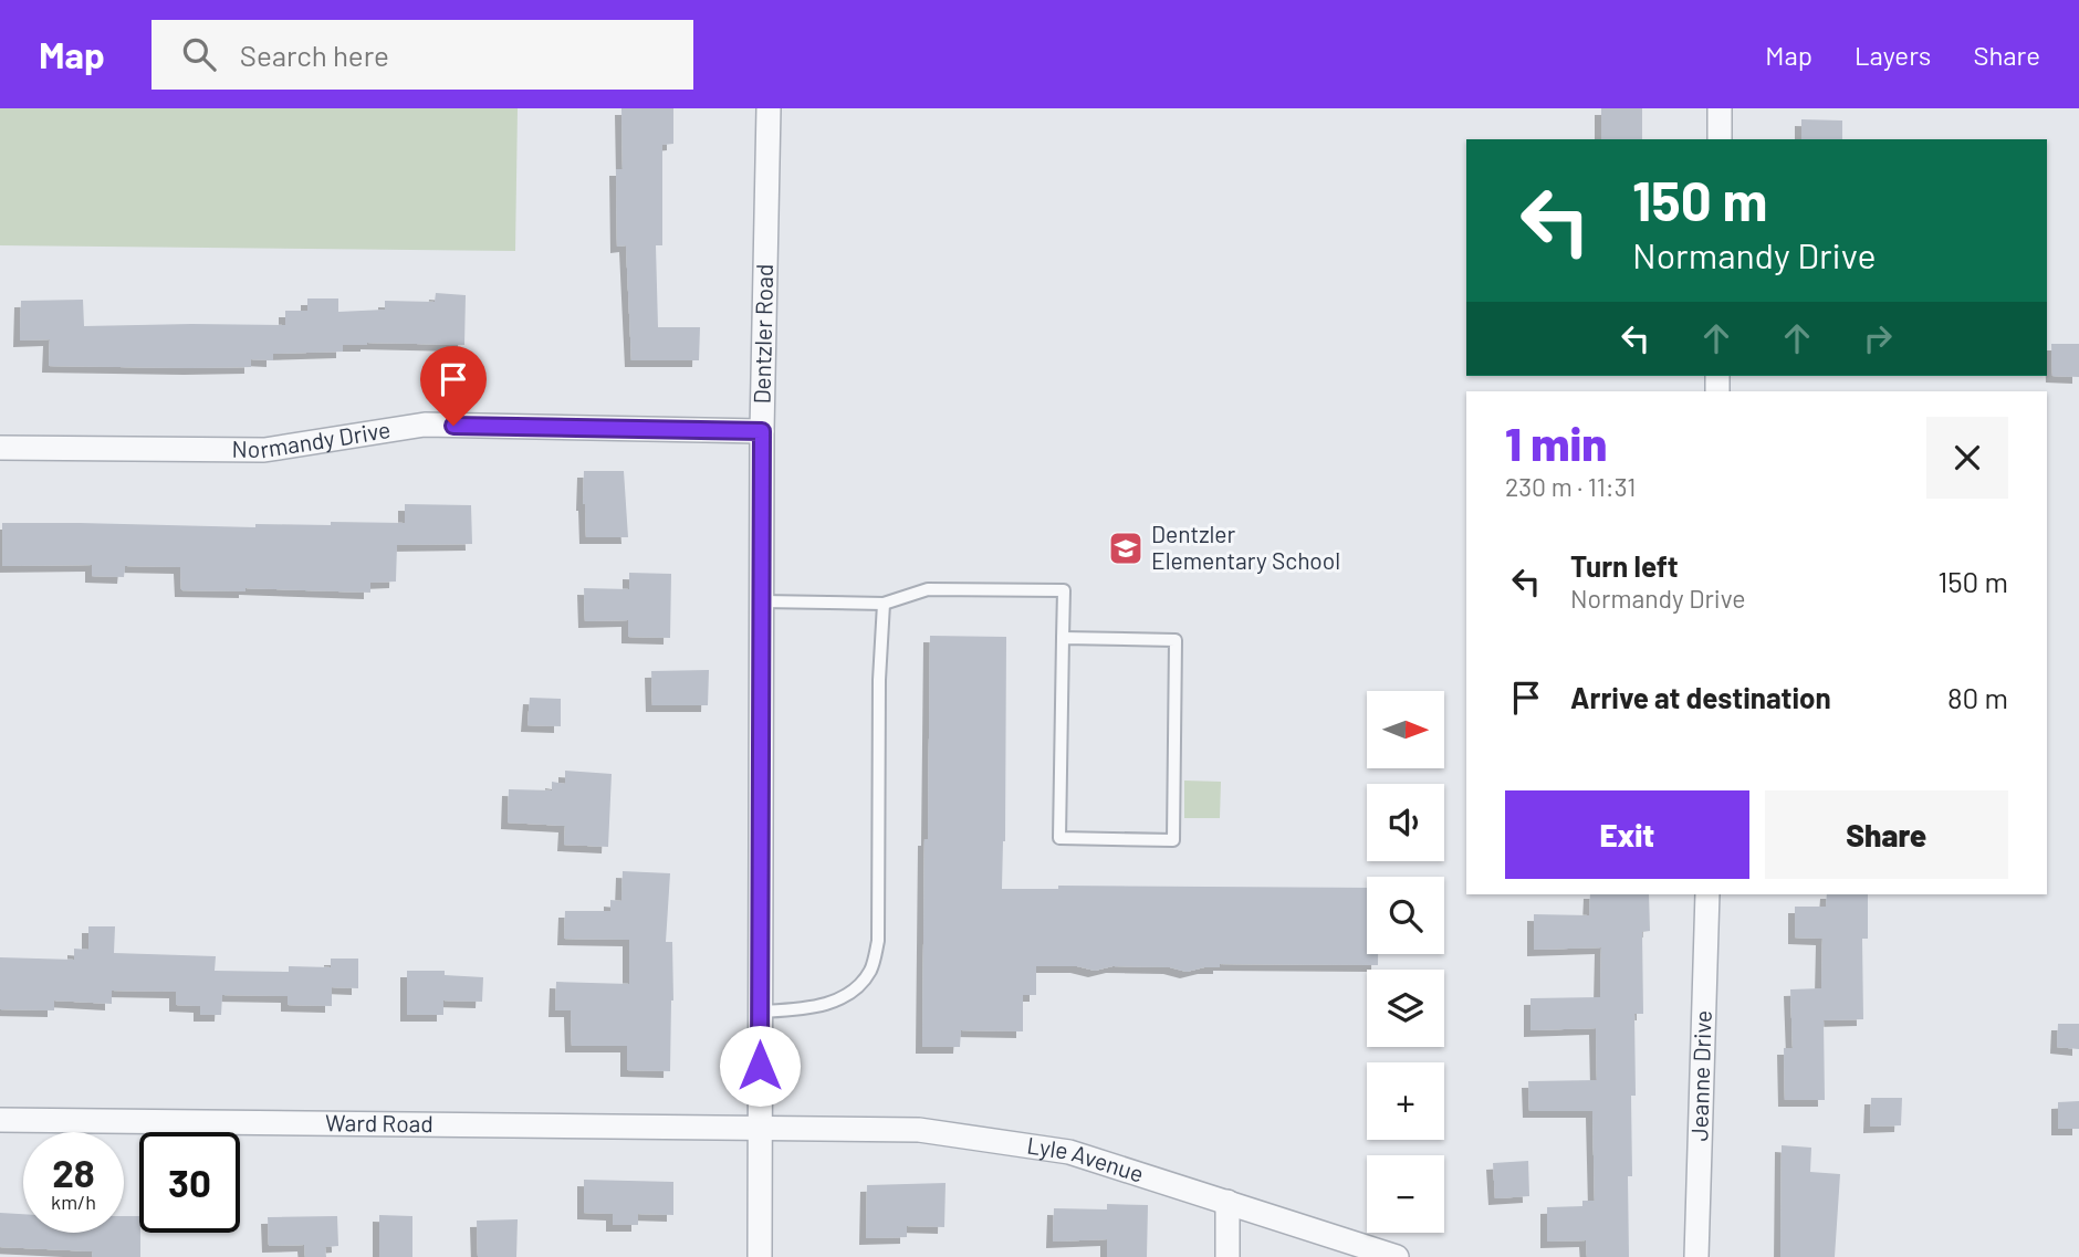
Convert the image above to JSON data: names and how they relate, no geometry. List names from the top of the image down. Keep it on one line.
{"streets":{"street":["Dentzler Road","Normandy Drive","Jeanne Drive","Ward Road","Lyle Avenue"]},"crossings":[["Dentzler Road","Normandy Drive"],["Dentzler Road","Ward Road"],["Dentzler Road","Lyle Avenue"],["Ward Road","Lyle Avenue"]],"places":{"school or university":["Dentzler Elementary School"]},"north":"right","page":{"header":"Map","search":"Search here","nav":["Map","Layers","Share"],"turn":["150 m","Normandy Drive"],"heading":["1 min","230 m · 11:31"],"list":[{"name":"Turn left","note":"Normandy Drive","value":"150 m"},{"name":"Arrive at destination","value":"80 m"}],"map_buttons":["+","−"],"buttons":["Exit","Share"],"speed":"28 km/h","limit":"30"}}
